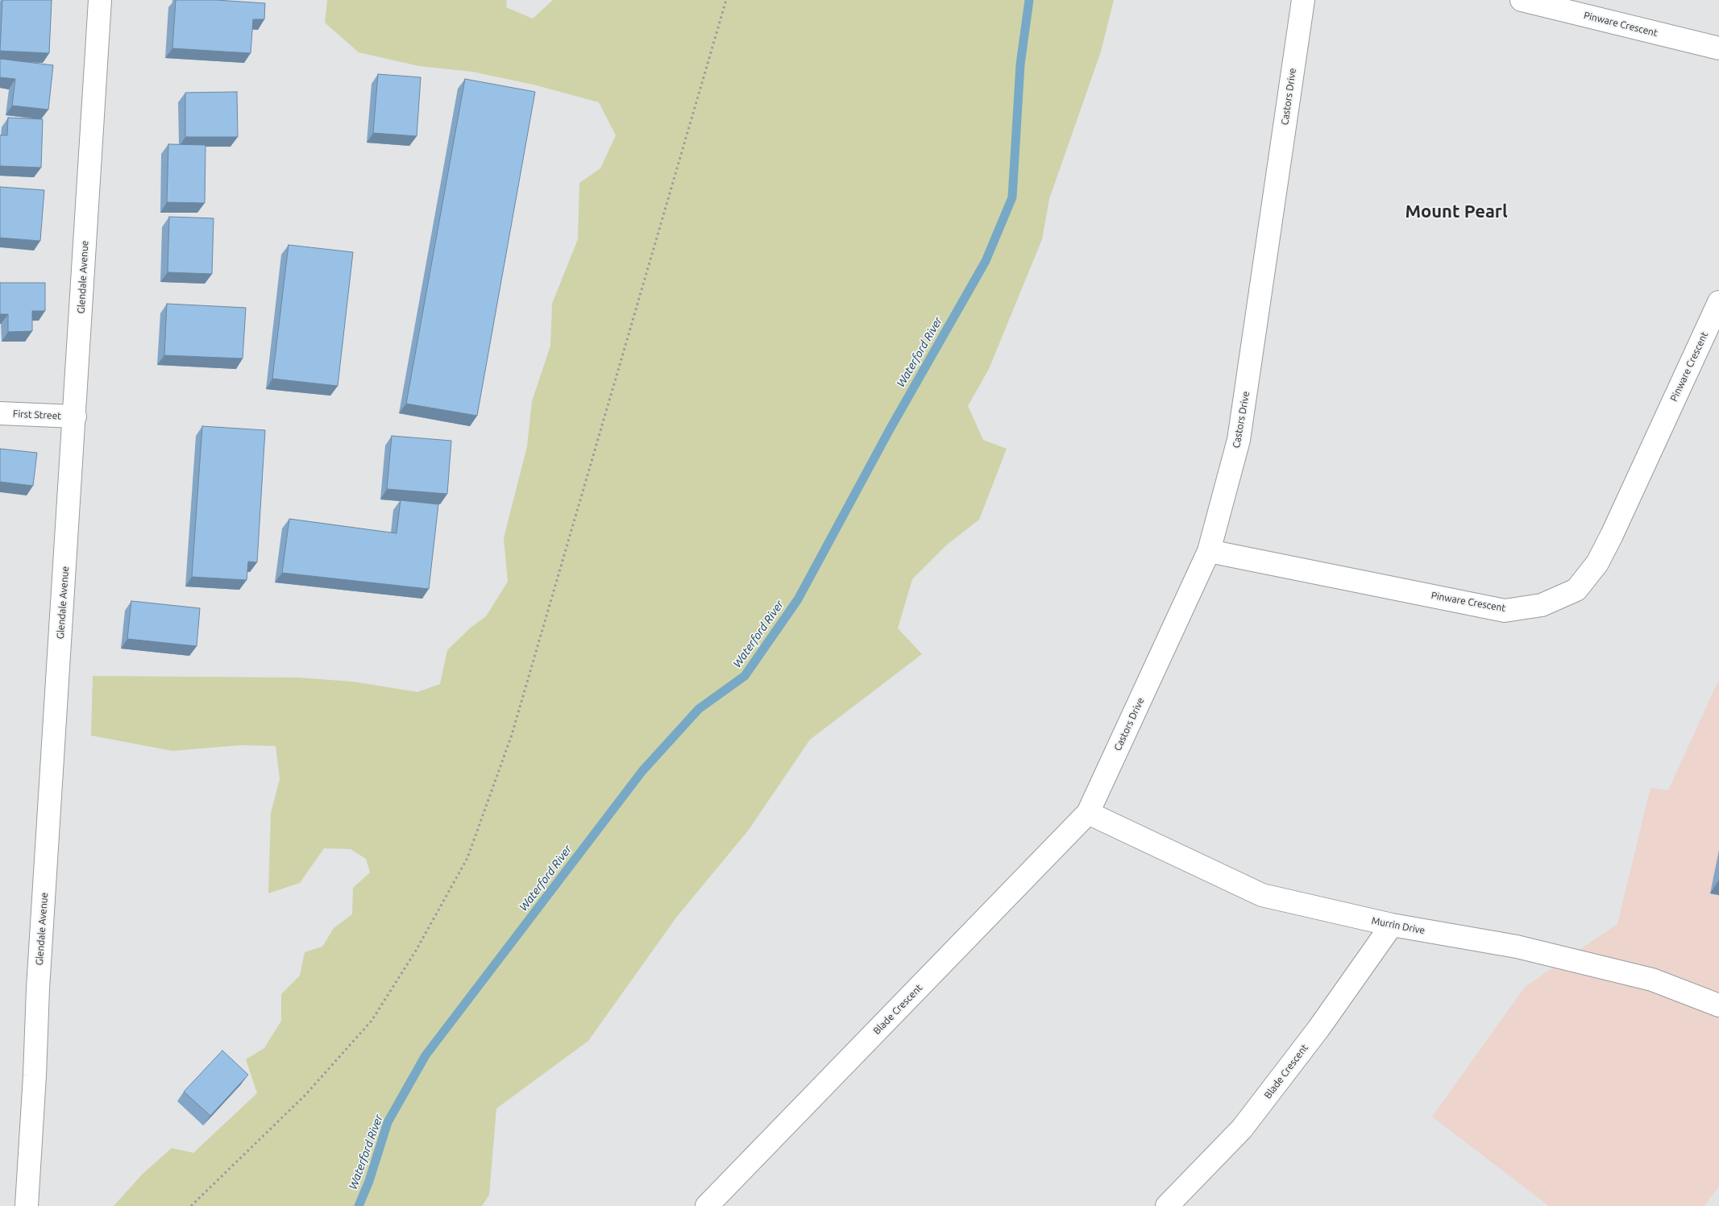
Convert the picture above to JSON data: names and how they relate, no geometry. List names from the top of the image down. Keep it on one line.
{"streets":{"street":["Pinware Crescent","Castors Drive","Glendale Avenue","First Street","Murrin Drive","Blade Crescent"]},"crossings":[["Pinware Crescent","Castors Drive"],["Castors Drive","Murrin Drive"],["Castors Drive","Blade Crescent"],["Glendale Avenue","First Street"],["Murrin Drive","Blade Crescent"]],"districts":["Mount Pearl"],"water":["Waterford River"]}
